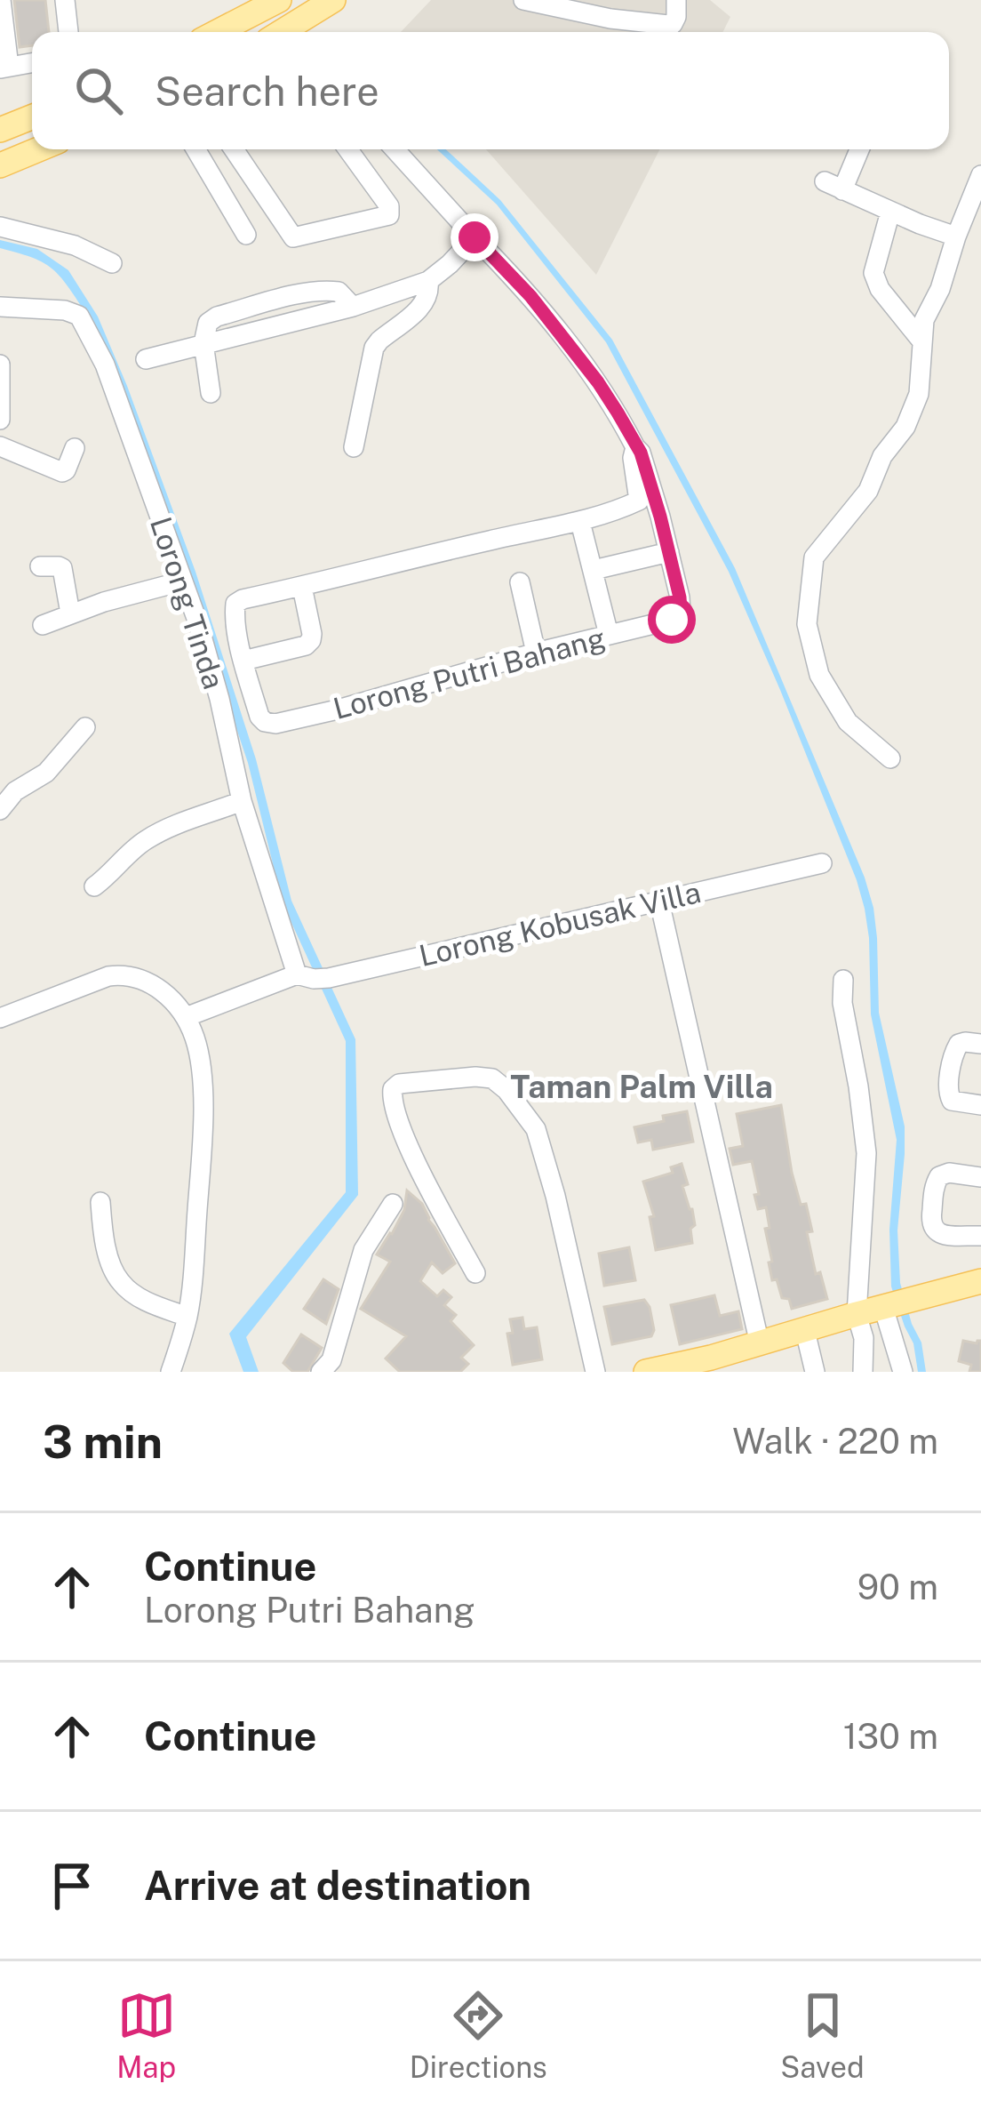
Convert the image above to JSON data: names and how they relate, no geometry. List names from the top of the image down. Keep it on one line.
{"streets":{"street":["Lorong Tinda","Lorong Putri Bahang","Lorong Kobusak Villa"]},"crossings":[["Lorong Tinda","Lorong Kobusak Villa"]],"districts":["Taman Palm Villa"],"page":{"search":"Search here","heading":["3 min","Walk · 220 m"],"list":[["Continue","Lorong Putri Bahang","90 m"],["Continue","130 m"],"Arrive at destination"],"nav":["Map","Directions","Saved"]}}
